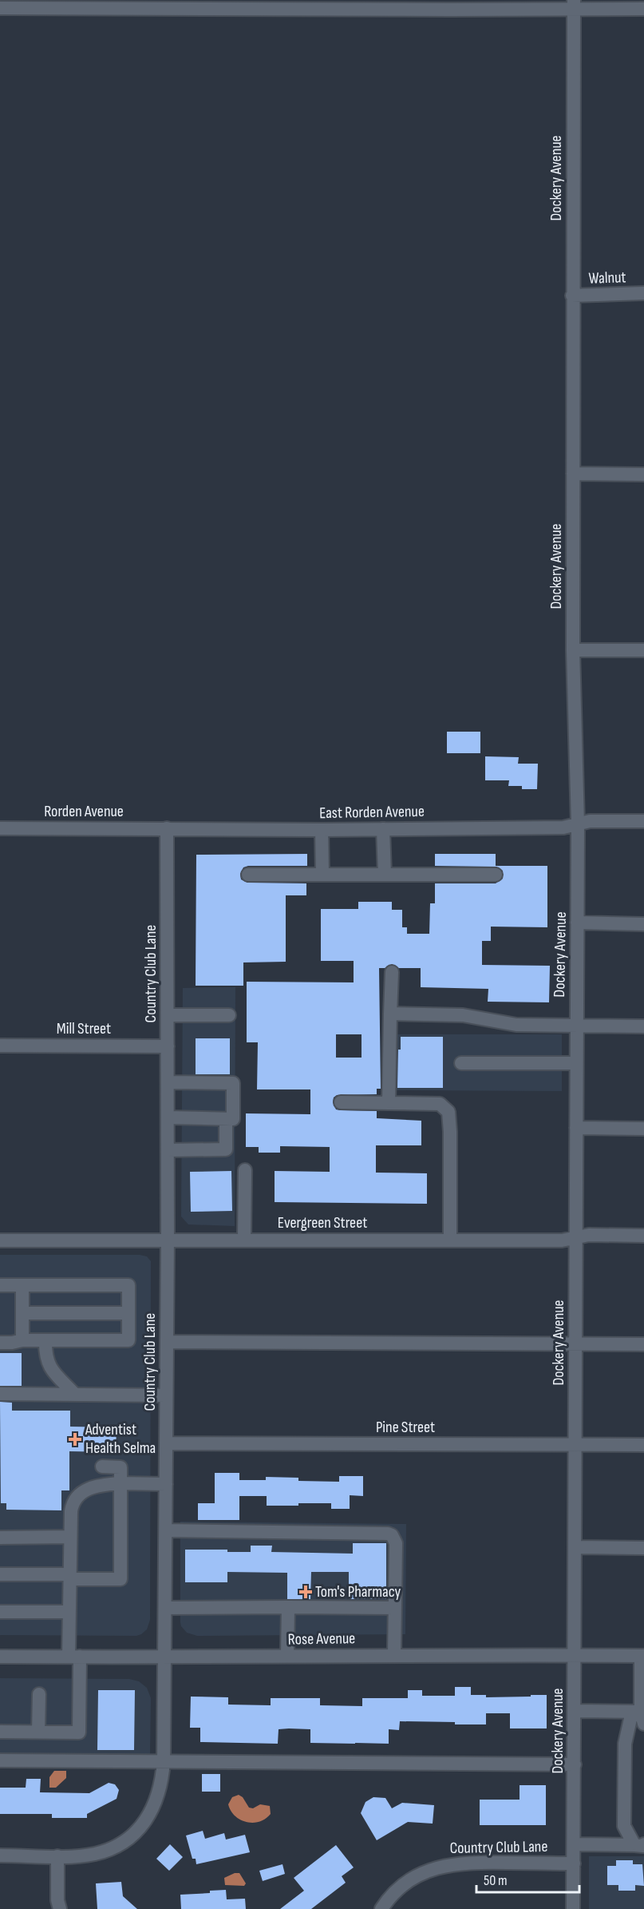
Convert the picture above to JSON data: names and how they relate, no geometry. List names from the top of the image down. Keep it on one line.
{"streets":{"street":["Dockery Avenue","Walnut","Rorden Avenue","East Rorden Avenue","Country Club Lane","Mill Street","Evergreen Street","Pine Street","Rose Avenue"]},"crossings":[["Dockery Avenue","Walnut"],["Dockery Avenue","East Rorden Avenue"],["Dockery Avenue","Country Club Lane"],["Dockery Avenue","Evergreen Street"],["Dockery Avenue","Pine Street"],["Dockery Avenue","Rose Avenue"],["Rorden Avenue","East Rorden Avenue"],["Rorden Avenue","Country Club Lane"],["East Rorden Avenue","Country Club Lane"],["Country Club Lane","Mill Street"],["Country Club Lane","Evergreen Street"],["Country Club Lane","Pine Street"],["Country Club Lane","Rose Avenue"]],"places":{"health":["Adventist Health Selma","Tom's Pharmacy"]},"scale_bar":"50 m"}
